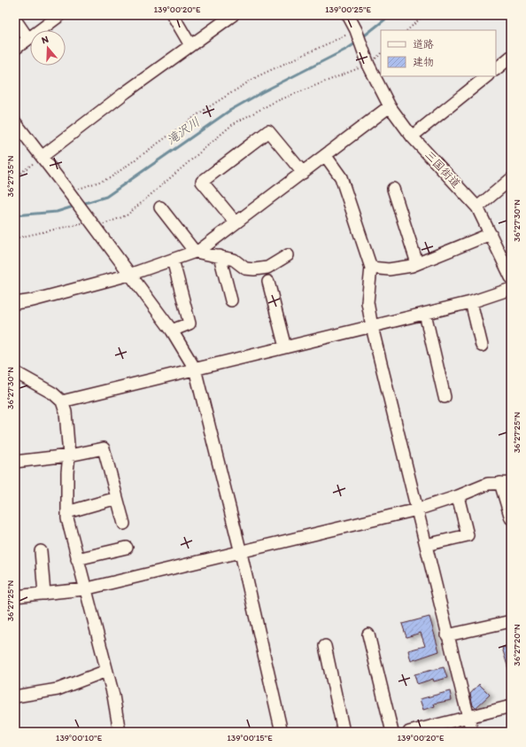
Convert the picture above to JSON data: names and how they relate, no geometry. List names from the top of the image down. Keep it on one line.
{"streets":{"street":["三国街道"]},"water":["滝沢川"],"legend":["道路","建物"],"north":"top","coordinates":["139°00'20\"E","139°00'25\"E","36°27'35\"N","36°27'30\"N","36°27'25\"N","36°27'20\"N","139°00'10\"E","139°00'15\"E"]}
